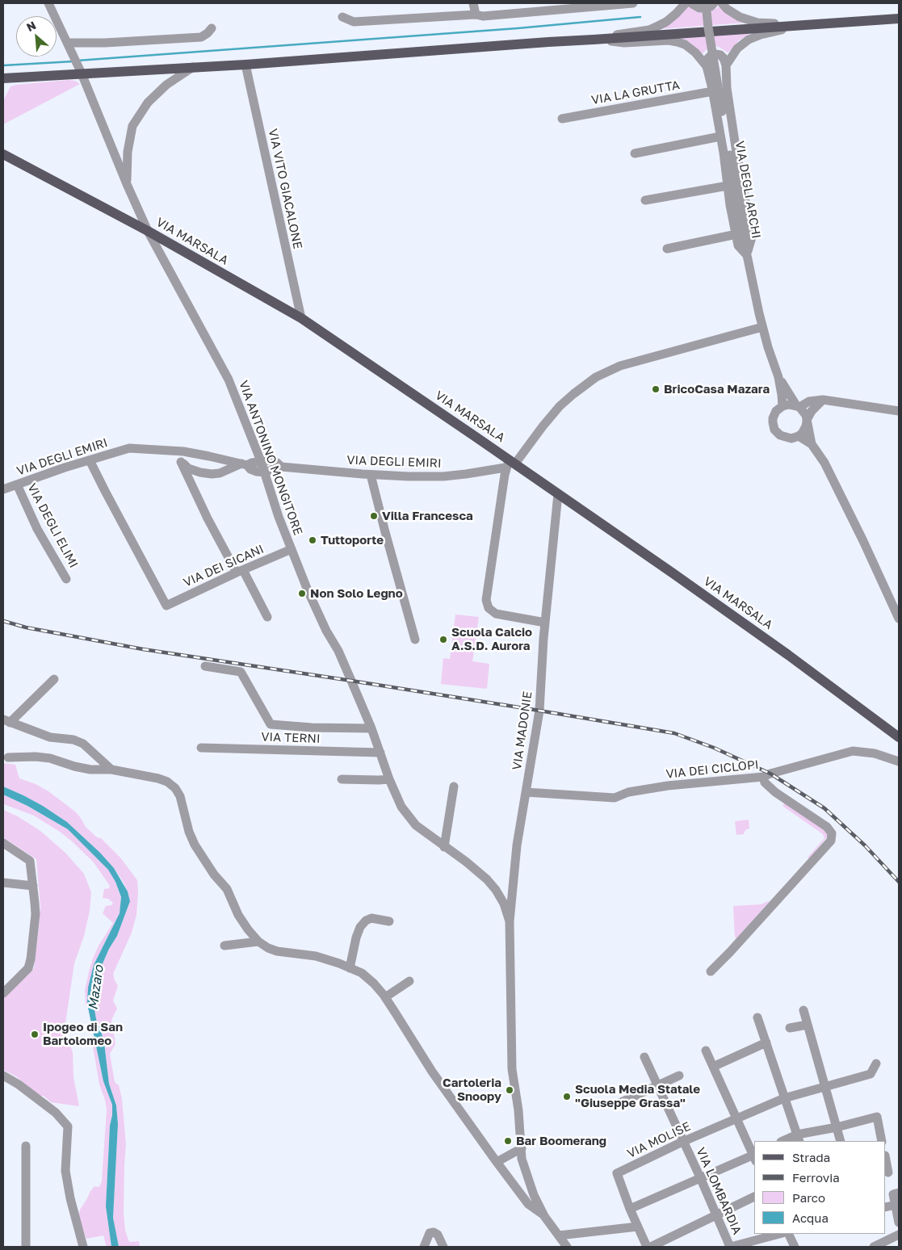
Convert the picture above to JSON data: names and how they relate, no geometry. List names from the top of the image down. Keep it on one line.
{"streets":{"main road":["VIA MARSALA"],"street":["VIA LA GRUTTA","VIA VITO GIACALONE","VIA DEGLI ARCHI","VIA DEGLI EMIRI","VIA ANTONINO MONGITORE","VIA DEGLI ELIMI","VIA DEI SICANI","VIA MADONIE","VIA TERNI","VIA DEI CICLOPI","VIA MOLISE","VIA LOMBARDIA"]},"crossings":[["VIA VITO GIACALONE","VIA MARSALA"],["VIA MARSALA","VIA DEGLI EMIRI"],["VIA MARSALA","VIA ANTONINO MONGITORE"],["VIA MARSALA","VIA MADONIE"],["VIA DEGLI EMIRI","VIA ANTONINO MONGITORE"],["VIA DEGLI EMIRI","VIA DEGLI ELIMI"],["VIA DEGLI EMIRI","VIA DEI SICANI"],["VIA ANTONINO MONGITORE","VIA DEI SICANI"],["VIA ANTONINO MONGITORE","VIA MADONIE"],["VIA ANTONINO MONGITORE","VIA TERNI"],["VIA MADONIE","VIA DEI CICLOPI"],["VIA MOLISE","VIA LOMBARDIA"]],"water":["Mazaro"],"places":["BricoCasa Mazara","Villa Francesca","Tuttoporte","Non Solo Legno","Scuola Calcio A.S.D. Aurora","Ipogeo di San Bartolomeo","Cartoleria Snoopy","Scuola Media Statale \"Giuseppe Grassa\"","Bar Boomerang"],"legend":["Strada","Ferrovia","Parco","Acqua"],"north":"top left"}
